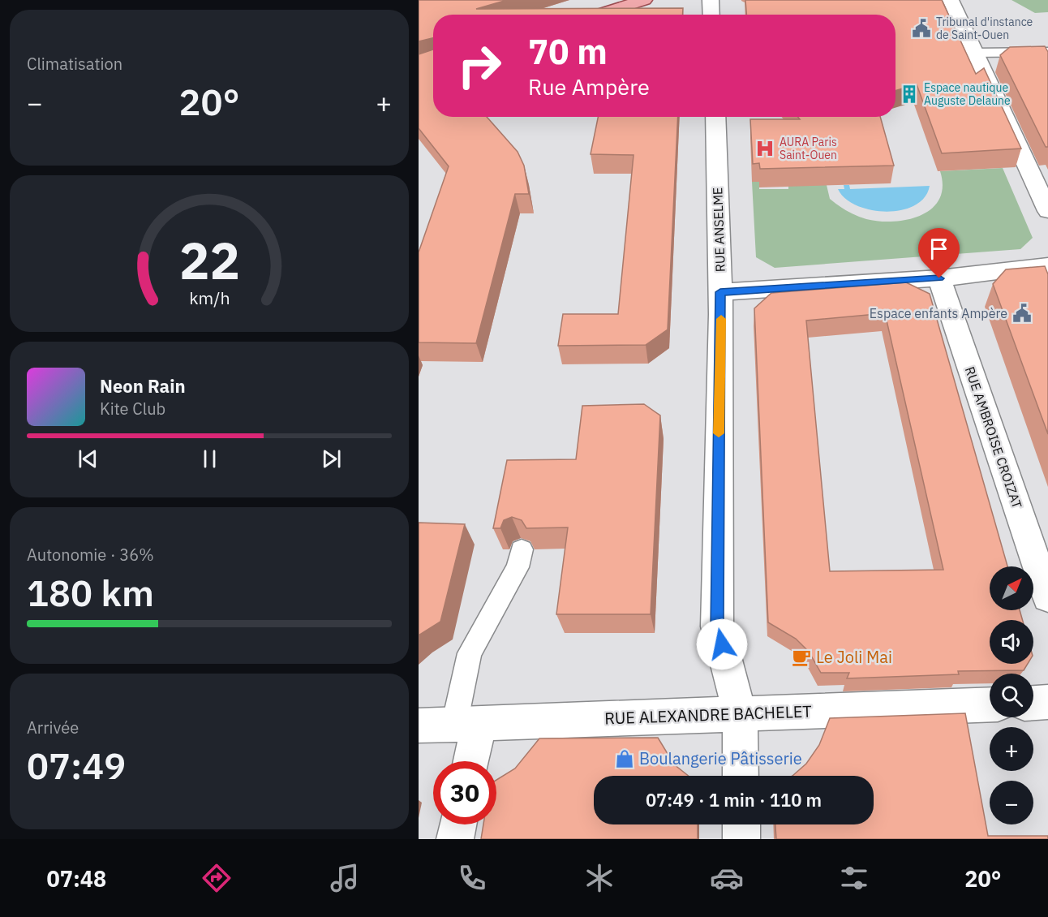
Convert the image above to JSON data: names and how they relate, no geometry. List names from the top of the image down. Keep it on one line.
{"streets":{"street":["RUE ANSELME","RUE AMBROISE CROIZAT","RUE ALEXANDRE BACHELET"]},"crossings":[["RUE ANSELME","RUE ALEXANDRE BACHELET"]],"places":{"public building":["Tribunal d'instance de Saint-Ouen","Espace enfants Ampère"],"building":["Espace nautique Auguste Delaune"],"hospital":["AURA Paris Saint-Ouen"],"cafe":["Le Joli Mai"],"shop":["Boulangerie Pâtisserie"]},"north":"top right","page":{"tile":["Climatisation",["Autonomie · 36%","180 km"],["Arrivée","07:49"]],"turn":["70 m","Rue Ampère"],"heat":["−","20°","+"],"song":["Neon Rain","Kite Club"],"map_buttons":["+","−"],"limit":"30","trip":"07:49 · 1 min · 110 m","tabs":["07:48","20°"],"gauge":["22","km/h"]}}
